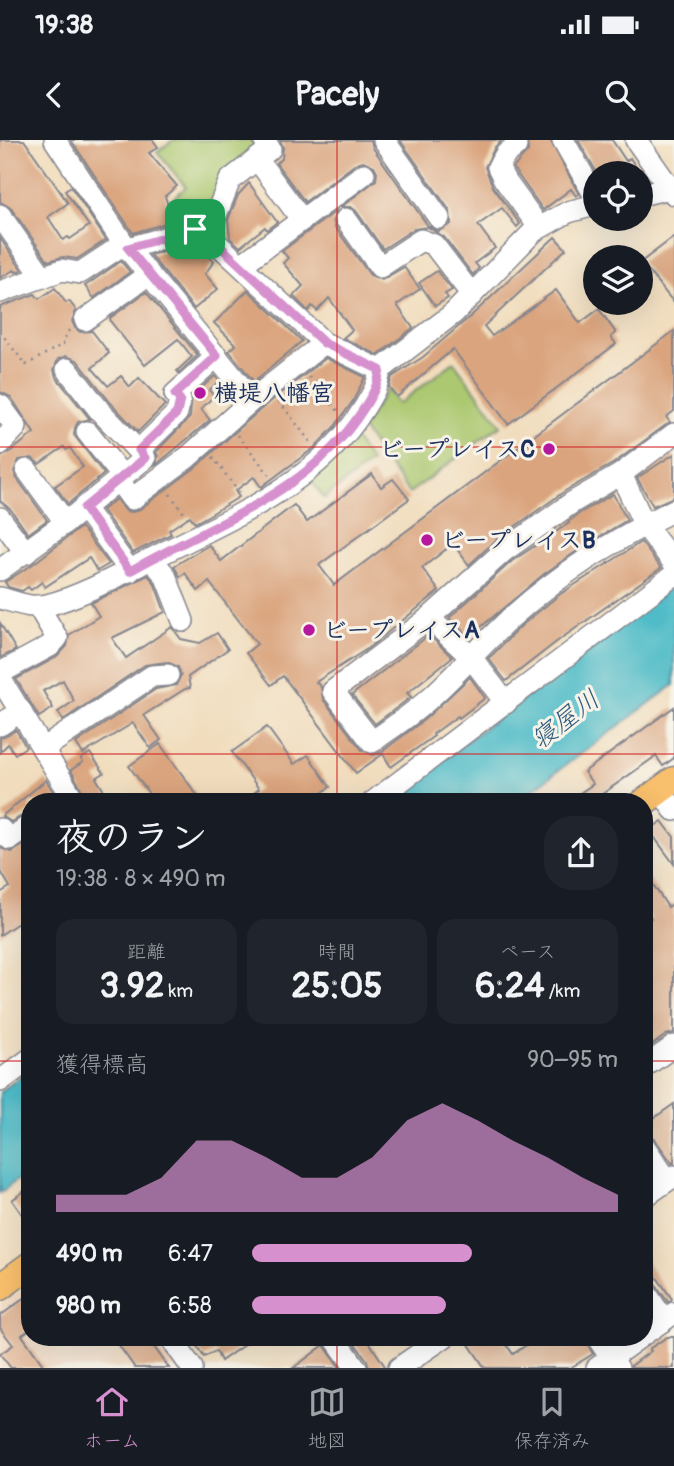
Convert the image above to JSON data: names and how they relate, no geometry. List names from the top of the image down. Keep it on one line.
{"water":["寝屋川"],"places":["横堤八幡宮","ビープレイスC","ビープレイスB","ビープレイスA"],"page":{"status":"19:38","header":"Pacely","heading":["夜のラン","19:38 · 8 × 490 m"],"stats":[["距離","3.92 km"],["時間","25:05"],["ペース","6:24 /km"]],"chart":["獲得標高","90–95 m"],"list":[{"name":"490 m","note":"6:47"},{"name":"980 m","note":"6:58"}],"tabs":["ホーム","地図","保存済み"]}}
